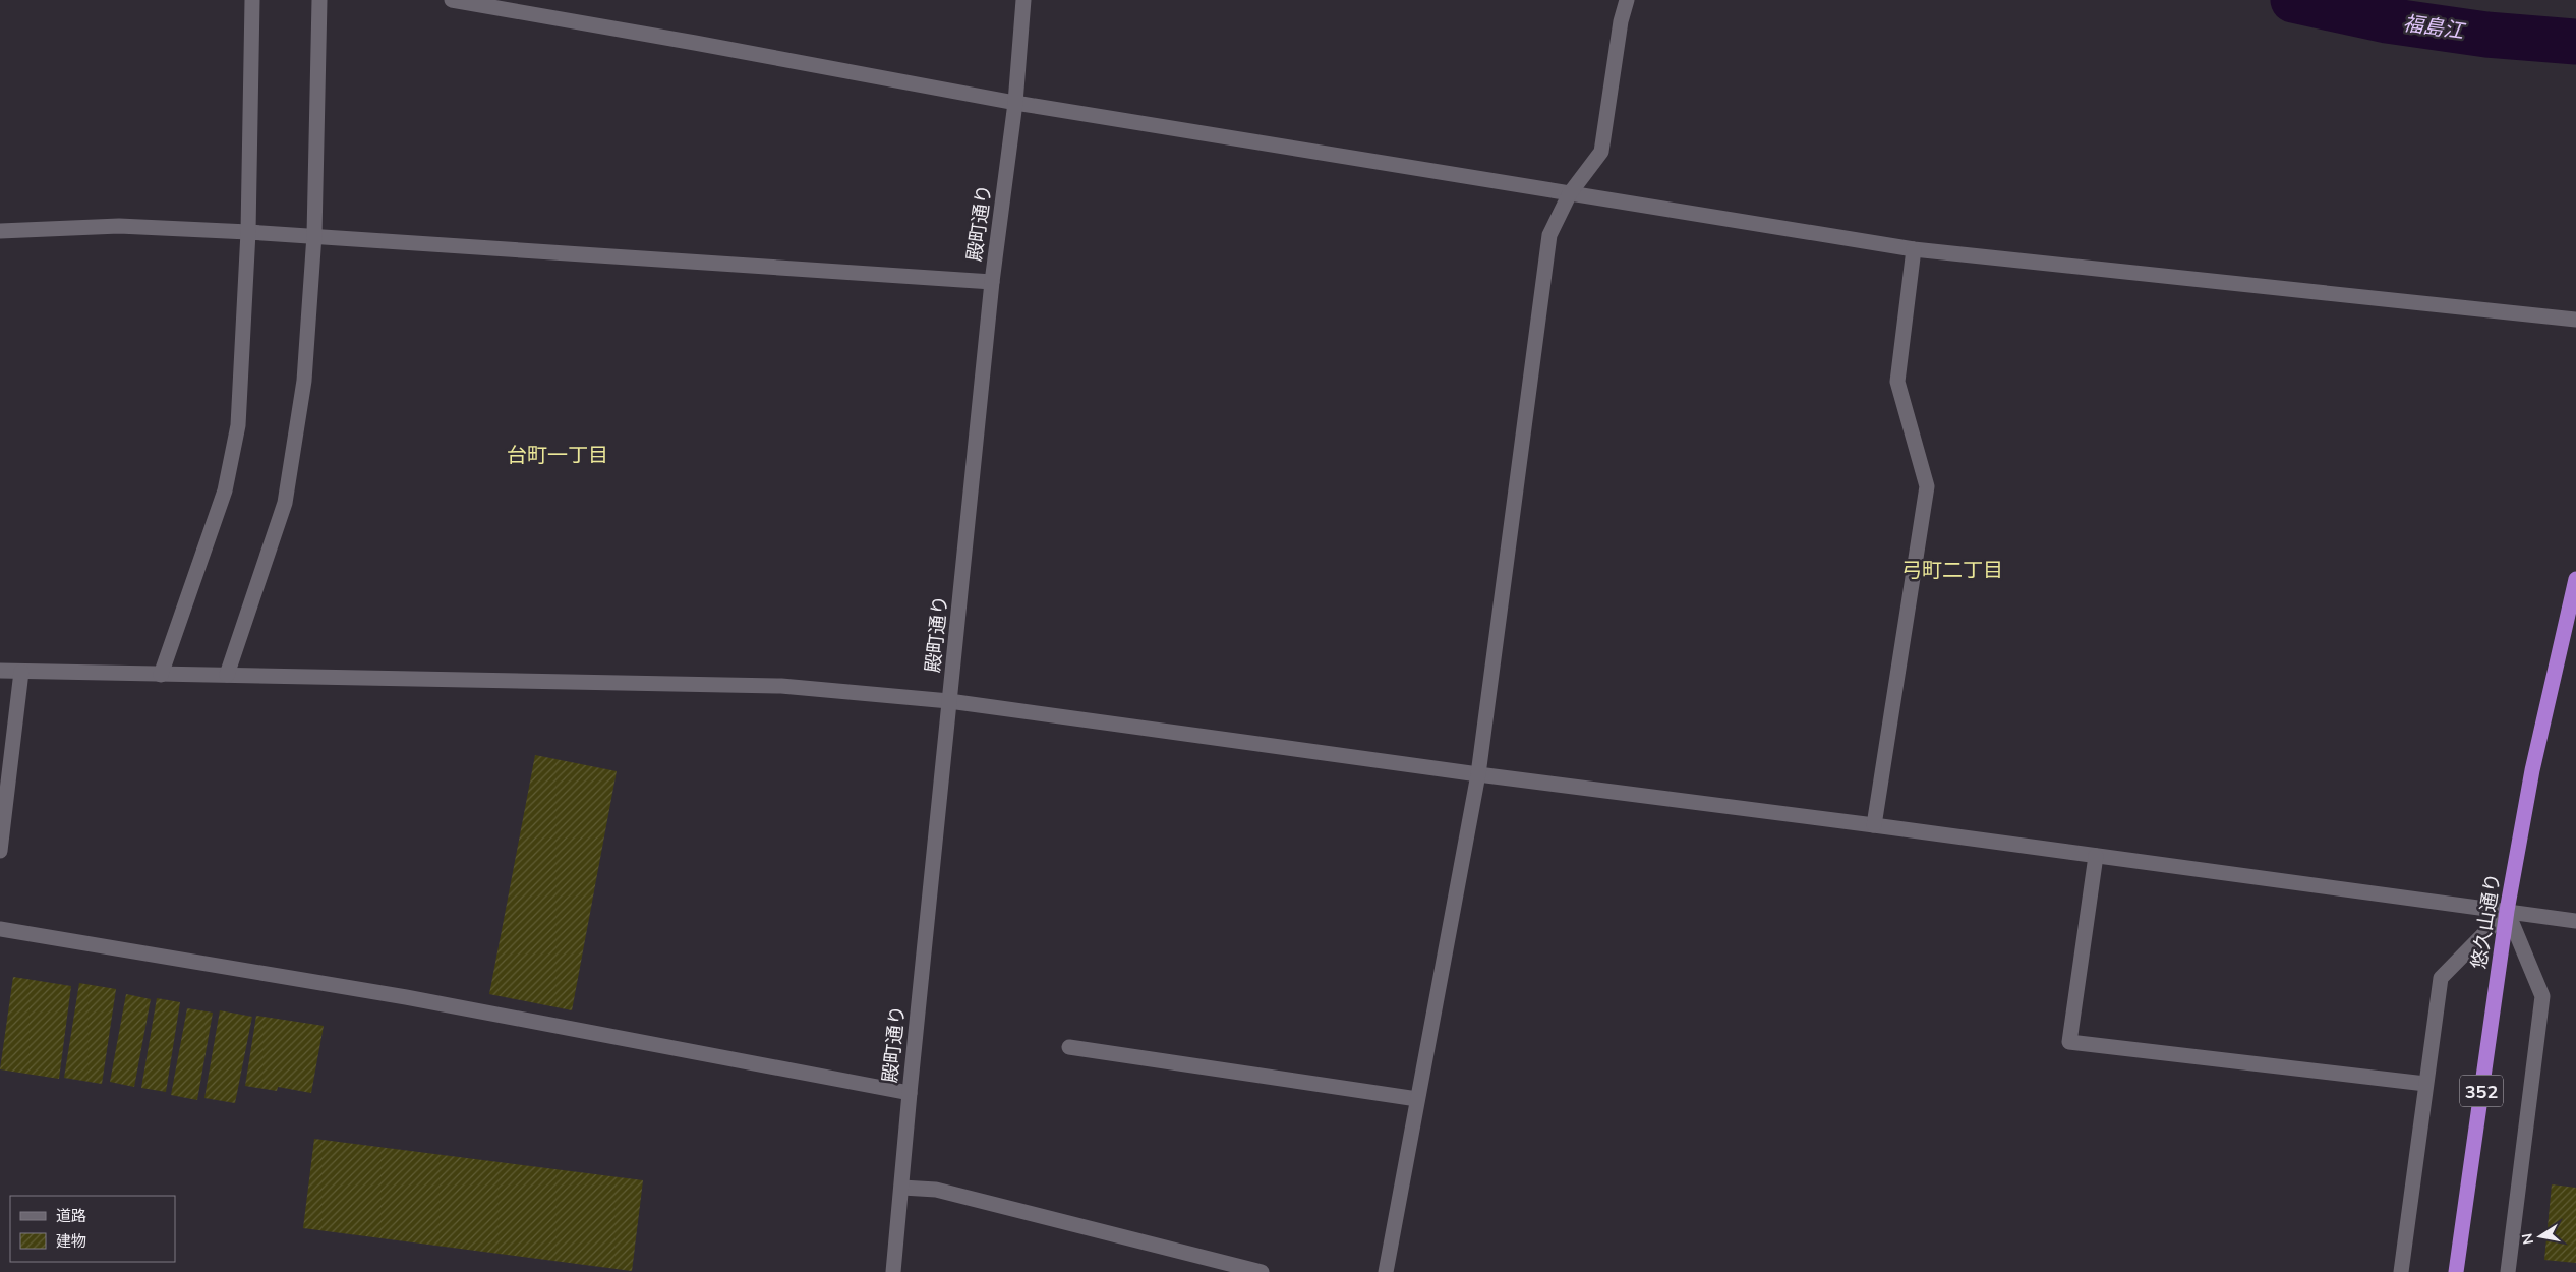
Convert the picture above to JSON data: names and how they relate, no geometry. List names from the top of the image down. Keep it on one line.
{"streets":{"highway":["悠久山通り","352"],"street":["殿町通り"]},"districts":["台町一丁目","弓町二丁目"],"water":["福島江"],"legend":["道路","建物"],"north":"left"}
